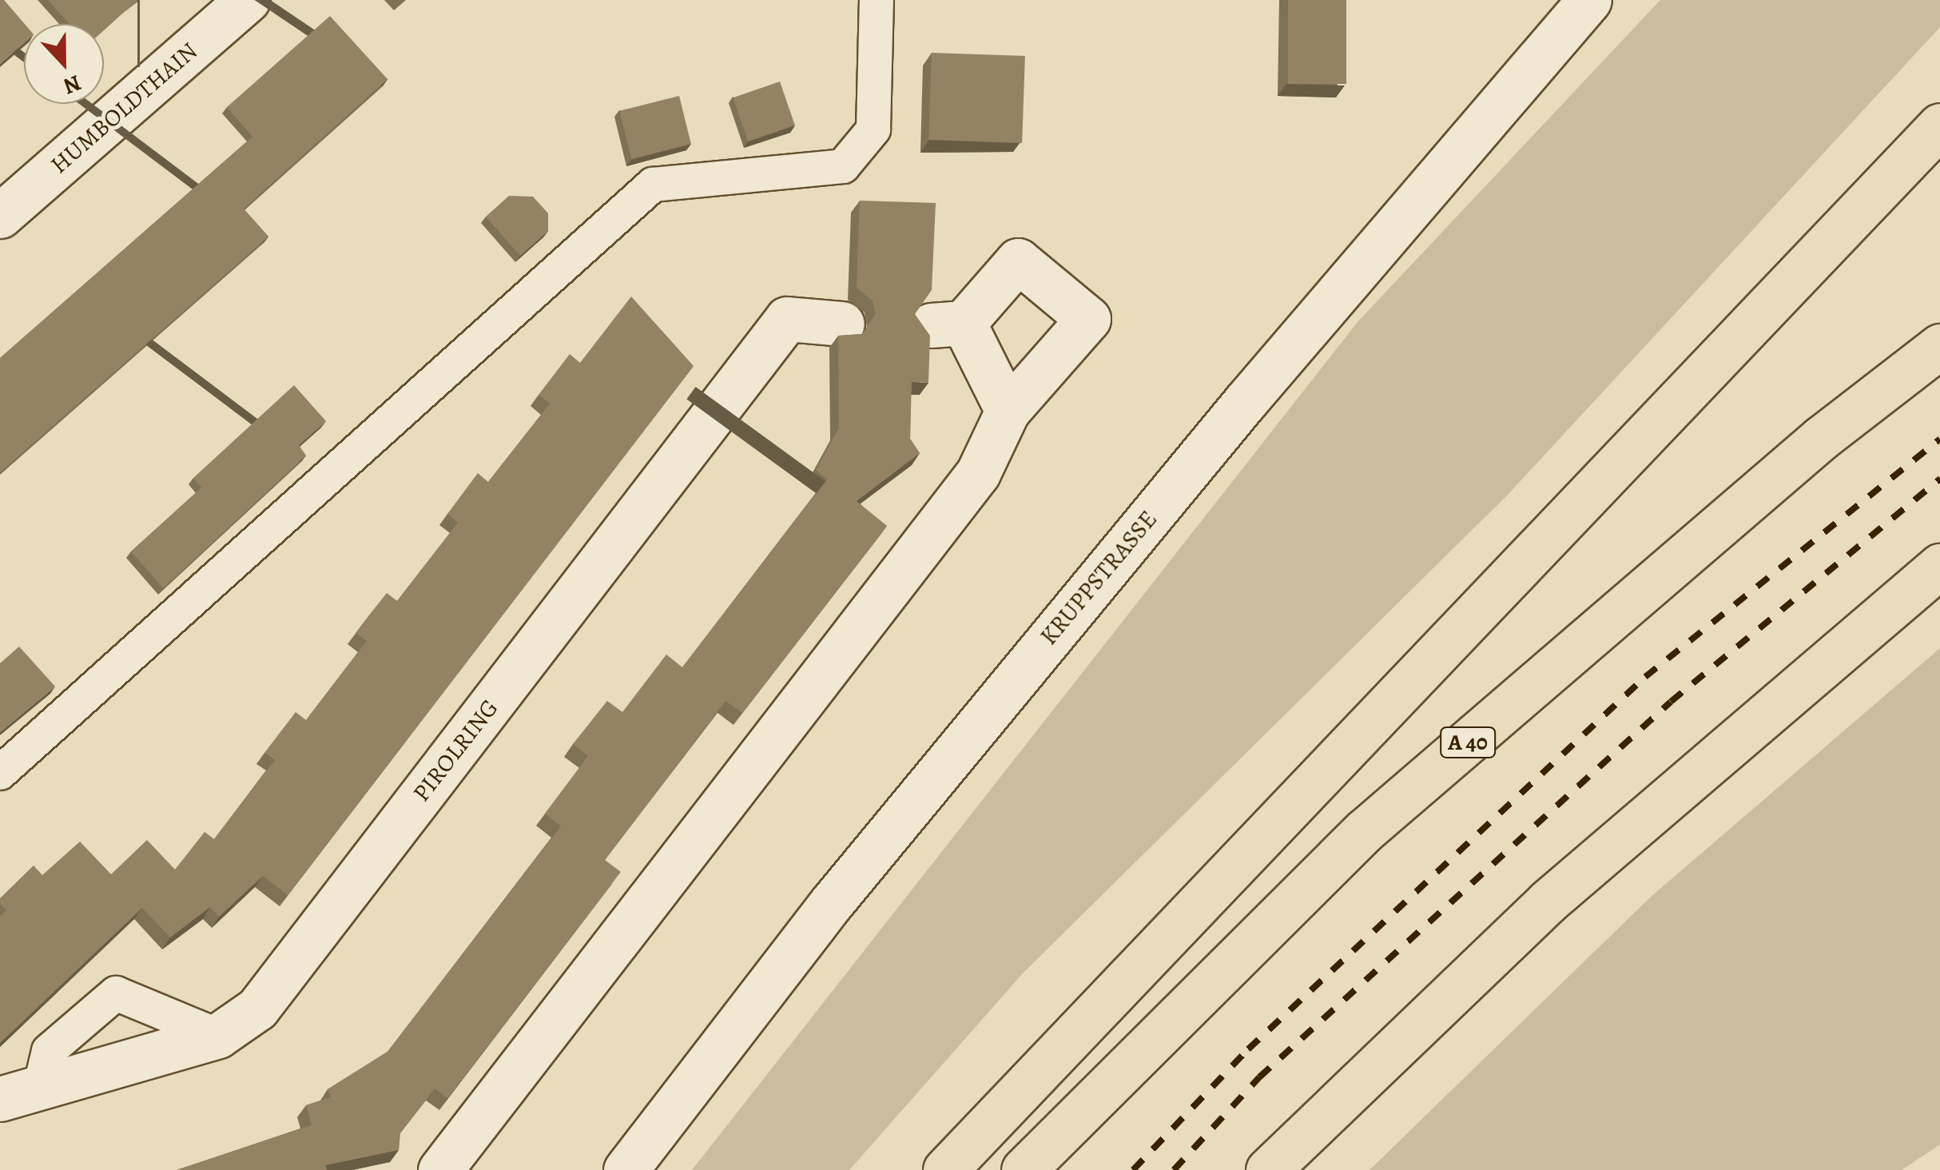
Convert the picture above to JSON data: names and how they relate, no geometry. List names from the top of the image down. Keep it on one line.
{"streets":{"highway":["A 40"],"street":["HUMBOLDTHAIN","KRUPPSTRASSE","PIROLRING"]},"north":"bottom"}
